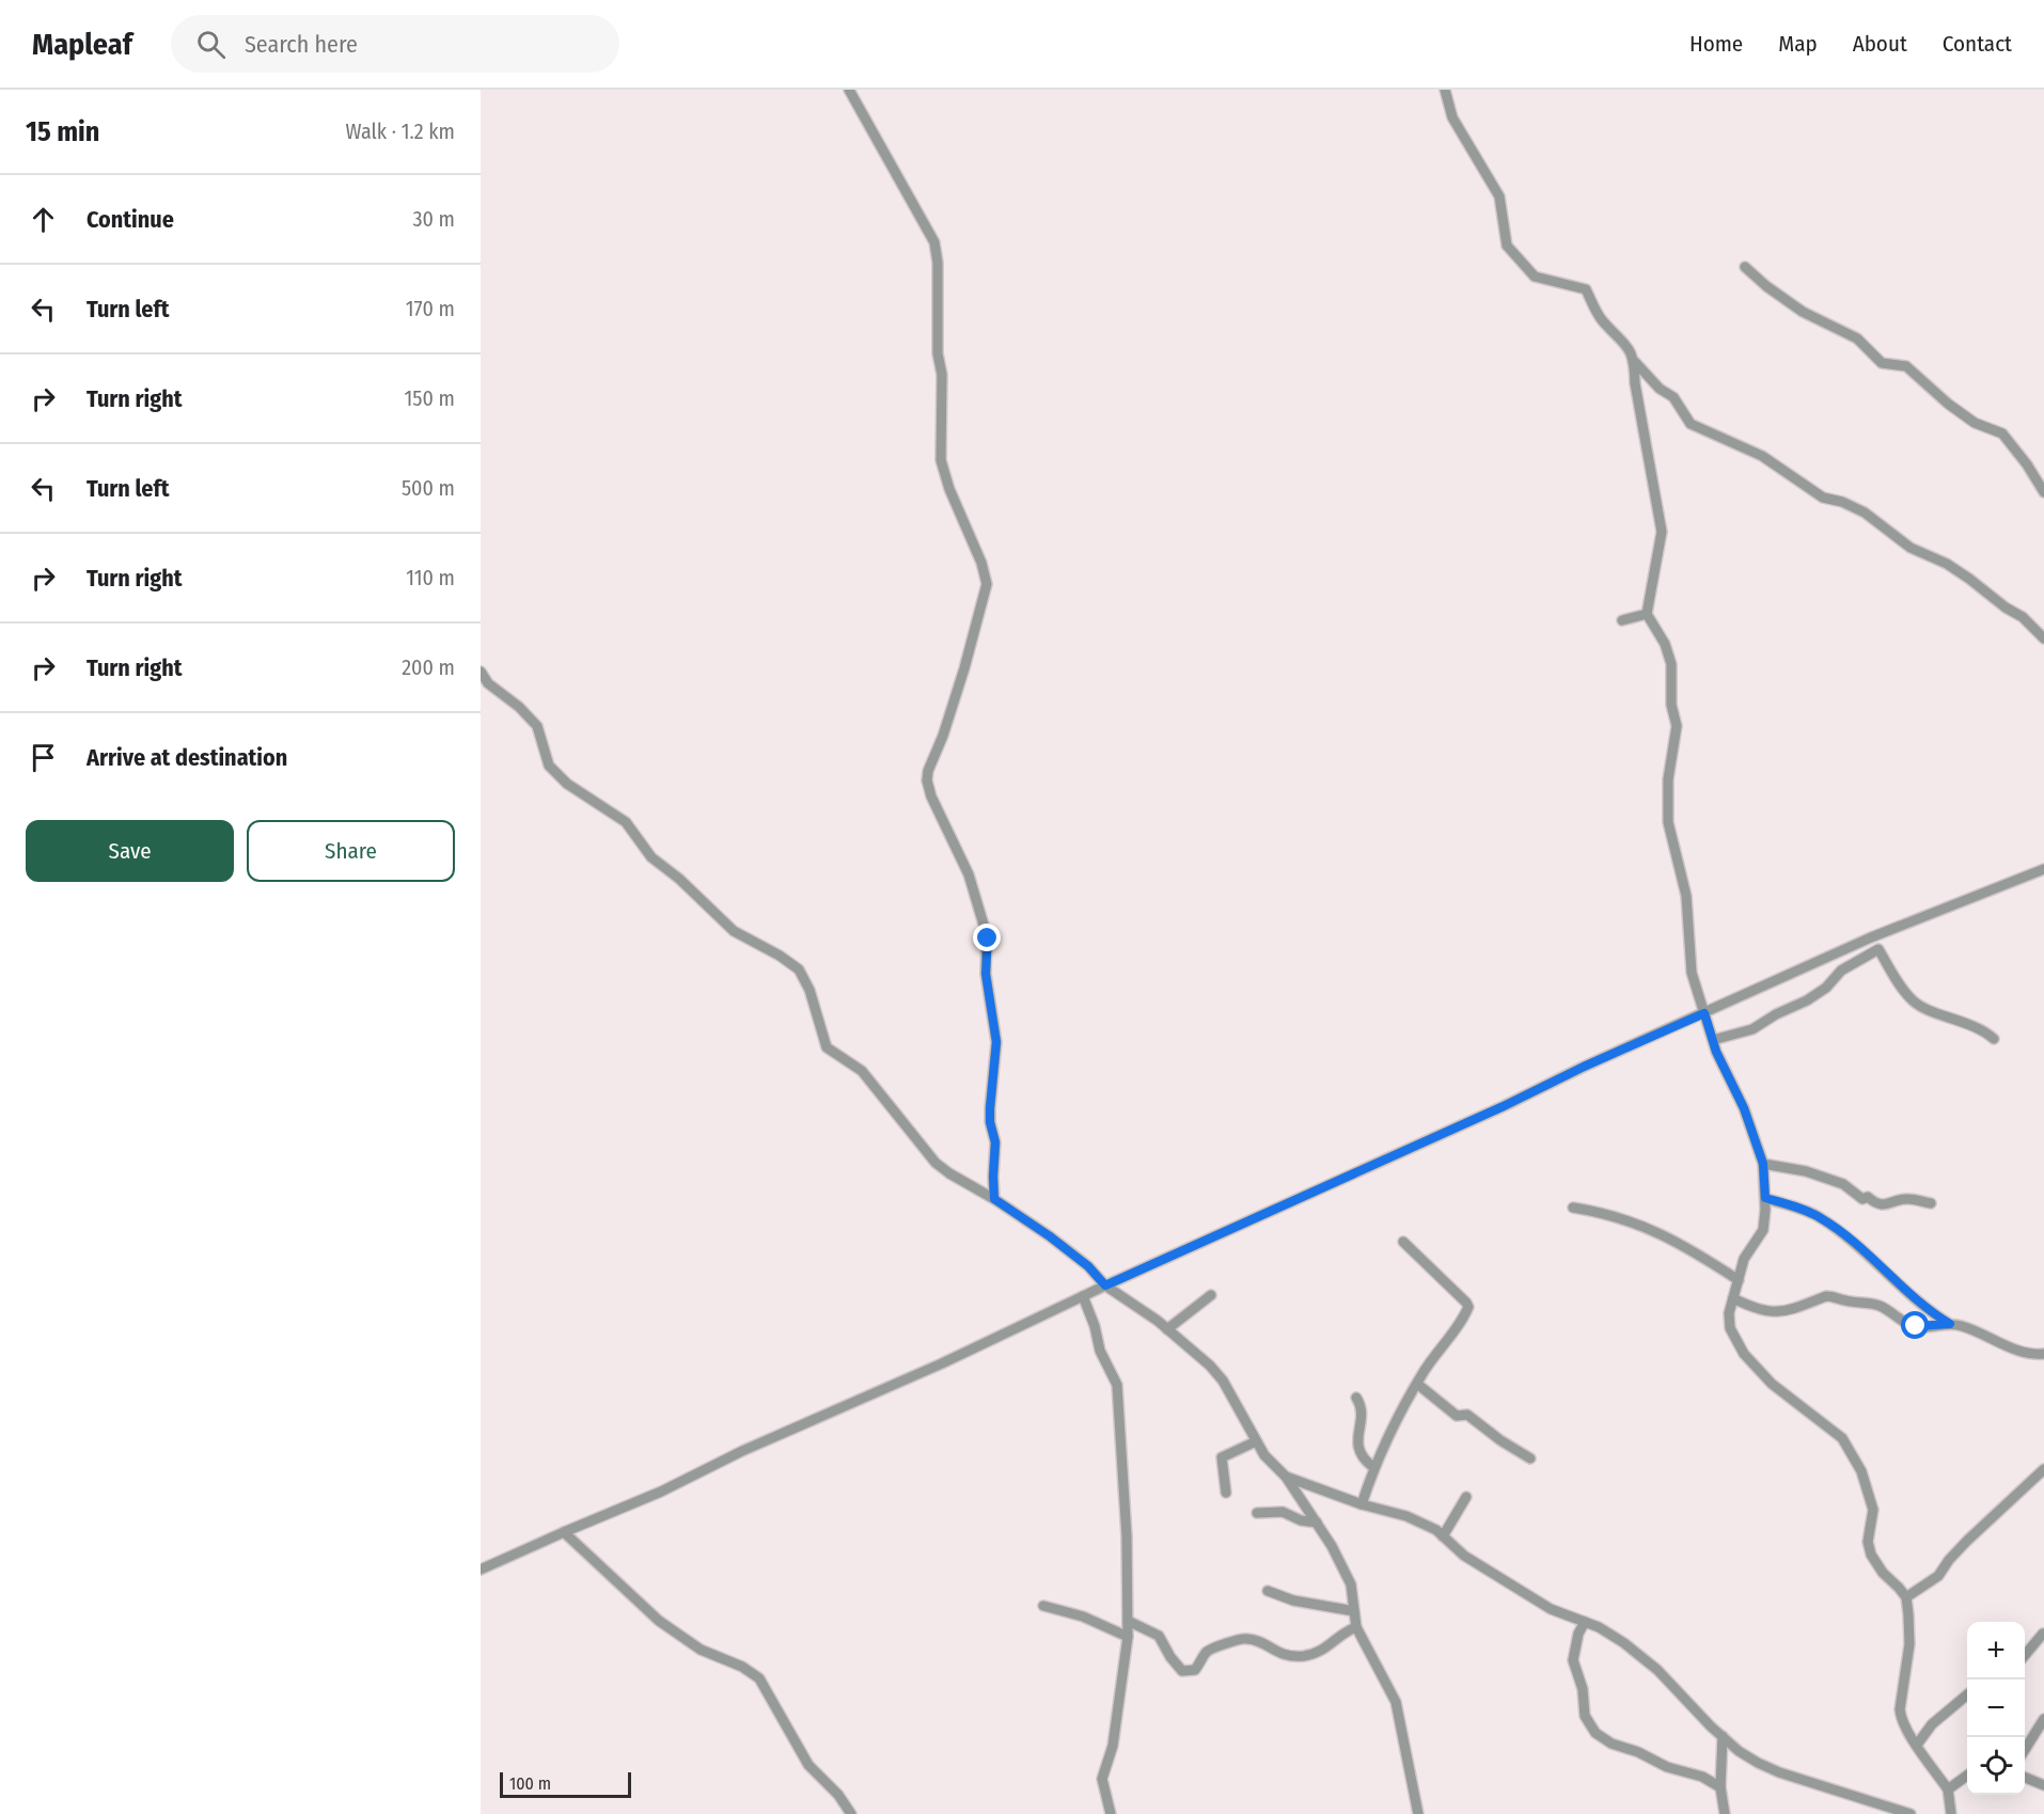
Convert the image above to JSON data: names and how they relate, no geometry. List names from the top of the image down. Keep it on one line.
{"scale_bar":"100 m","page":{"header":"Mapleaf","search":"Search here","nav":["Home","Map","About","Contact"],"heading":["15 min","Walk · 1.2 km"],"list":[["Continue","30 m"],["Turn left","170 m"],["Turn right","150 m"],["Turn left","500 m"],["Turn right","110 m"],["Turn right","200 m"],"Arrive at destination"],"buttons":["Save","Share"],"map_buttons":["+","−"],"scale":"100 m"}}
